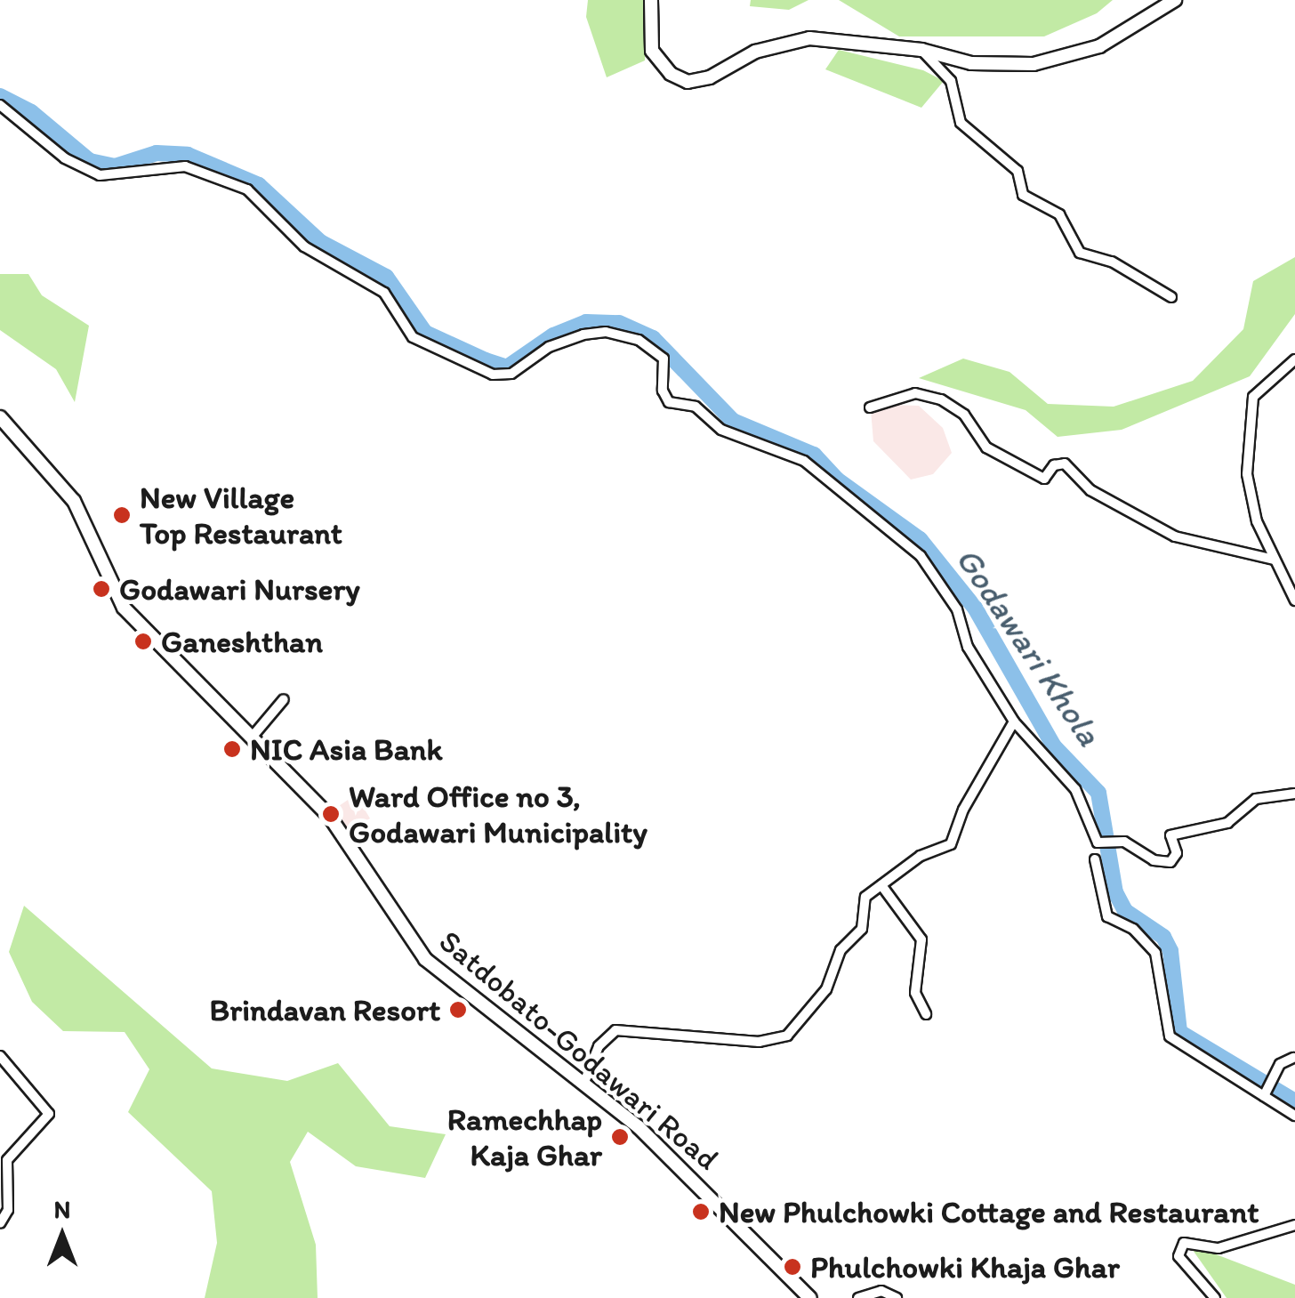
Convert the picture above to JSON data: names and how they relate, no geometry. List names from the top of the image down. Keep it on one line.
{"streets":{"street":["Satdobato-Godawari Road"]},"water":["Godawari Khola"],"places":["New Village Top Restaurant","Godawari Nursery","Ganeshthan","NIC Asia Bank","Ward Office no 3, Godawari Municipality","Brindavan Resort","Ramechhap Kaja Ghar","New Phulchowki Cottage and Restaurant","Phulchowki Khaja Ghar"],"north":"top"}
